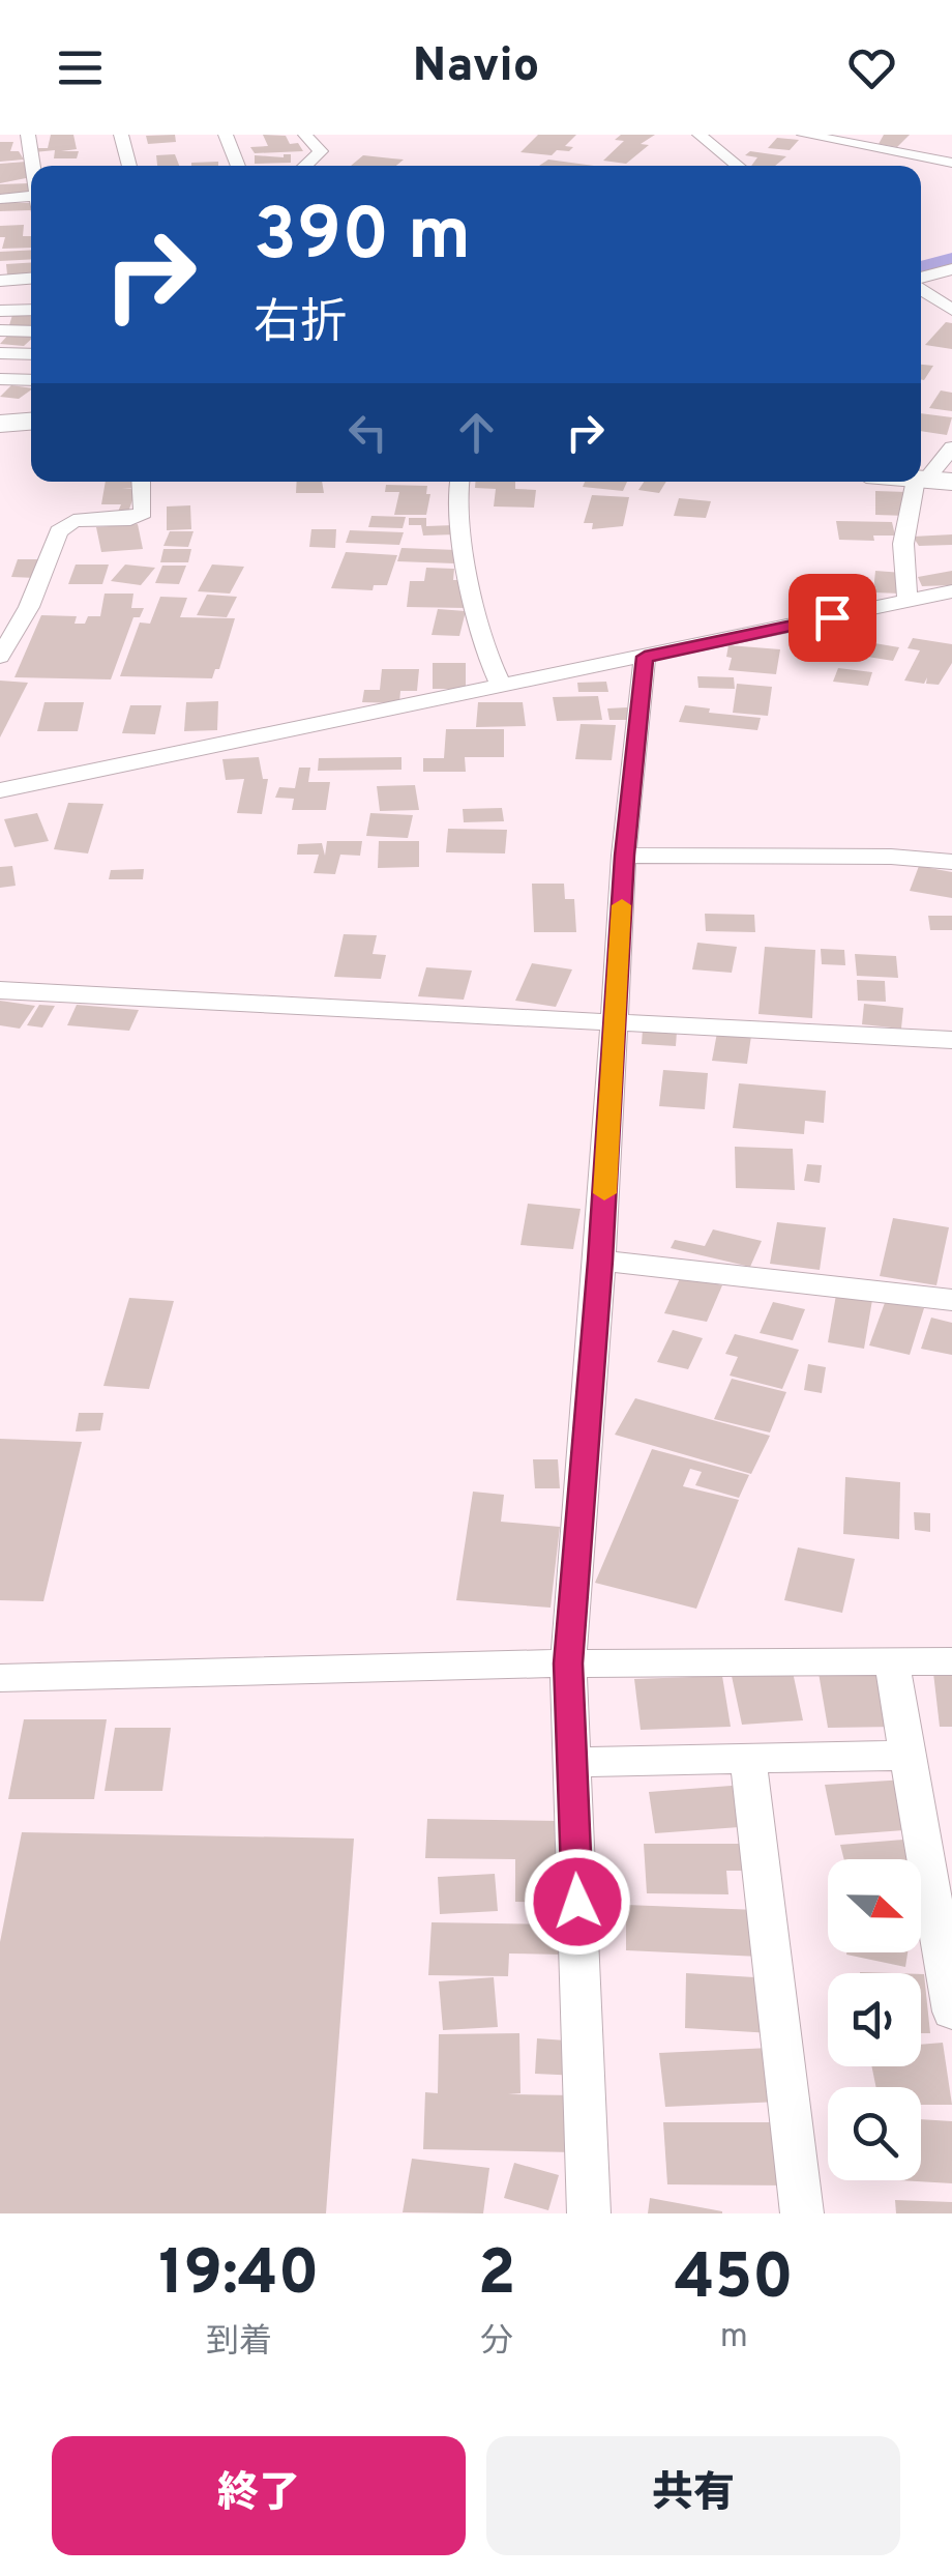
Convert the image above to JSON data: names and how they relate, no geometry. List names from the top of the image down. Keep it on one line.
{"north":"right","page":{"header":"Navio","turn":["390 m","右折"],"eta":["19:40","到着","2","分","450","m"],"buttons":["終了","共有"]}}
